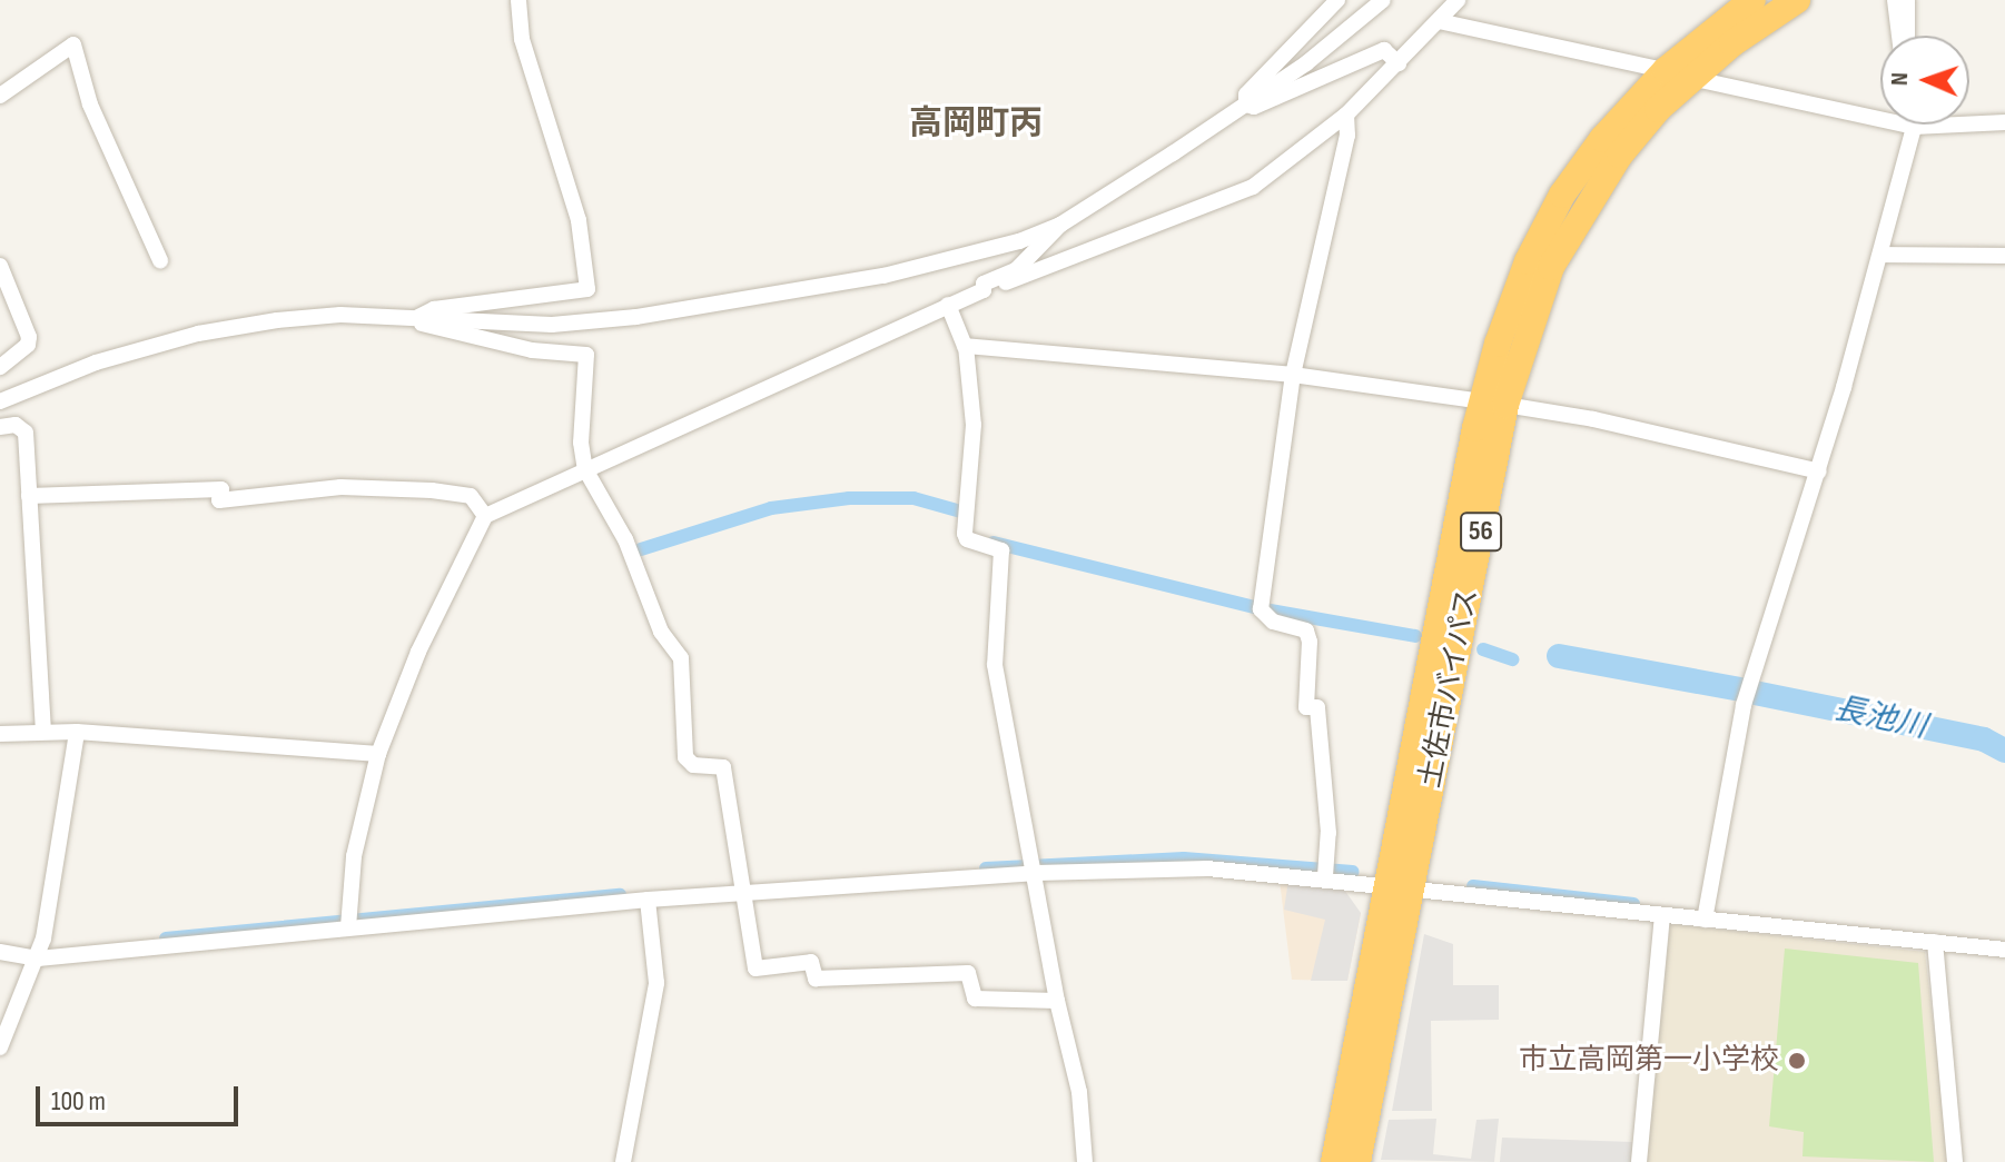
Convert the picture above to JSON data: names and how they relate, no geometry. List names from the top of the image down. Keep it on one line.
{"streets":{"highway":["56","土佐市バイパス"]},"districts":["高岡町丙"],"water":["長池川"],"places":["市立高岡第一小学校"],"scale_bar":"100 m","north":"left"}
